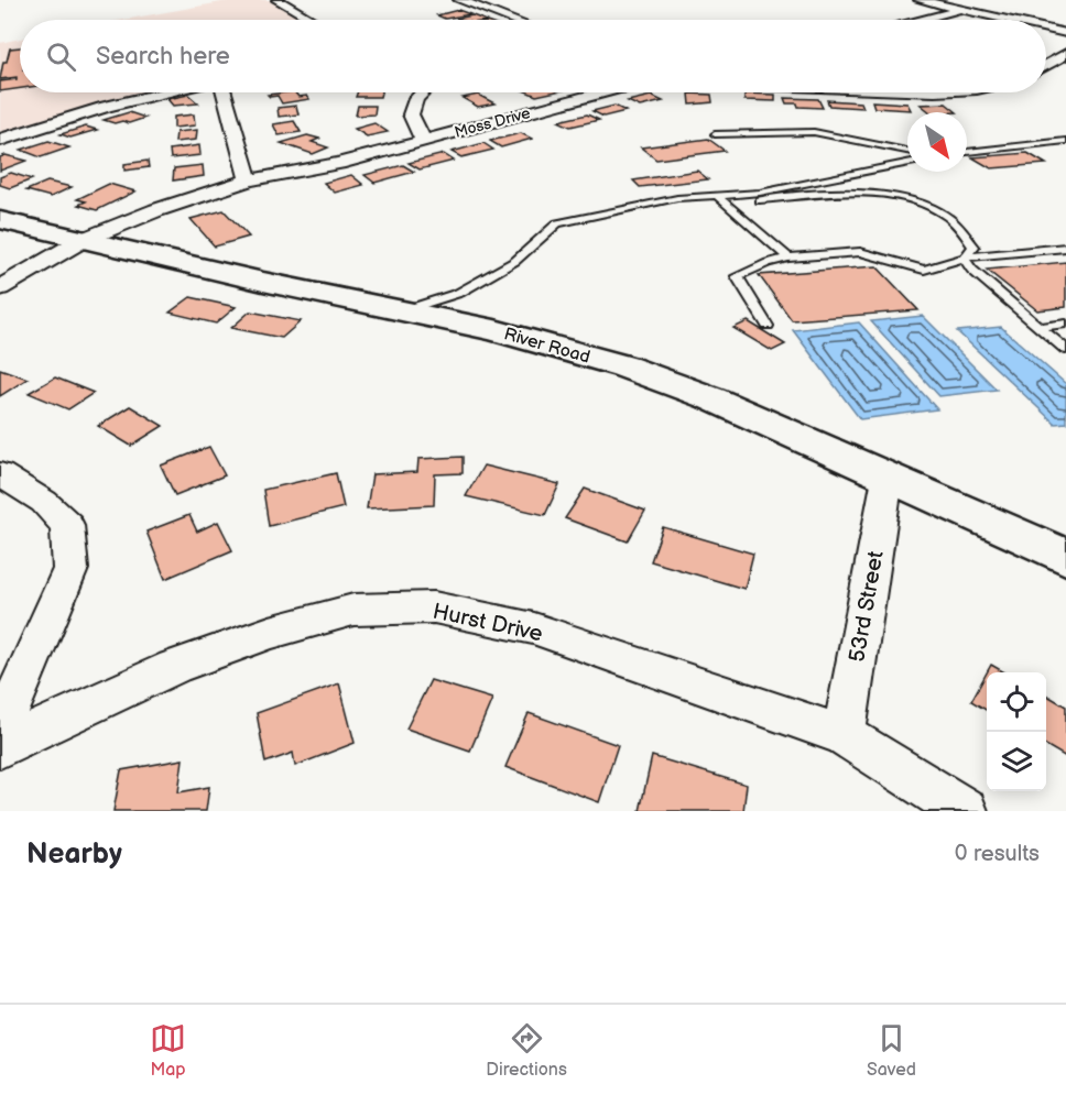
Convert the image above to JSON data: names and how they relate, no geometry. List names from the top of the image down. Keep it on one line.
{"streets":{"main road":["River Road"],"street":["Moss Drive","53rd Street","Hurst Drive"]},"crossings":[["Moss Drive","River Road"],["River Road","53rd Street"],["53rd Street","Hurst Drive"]],"north":"bottom right","page":{"search":"Search here","heading":["Nearby","0 results"],"nav":["Map","Directions","Saved"]}}
